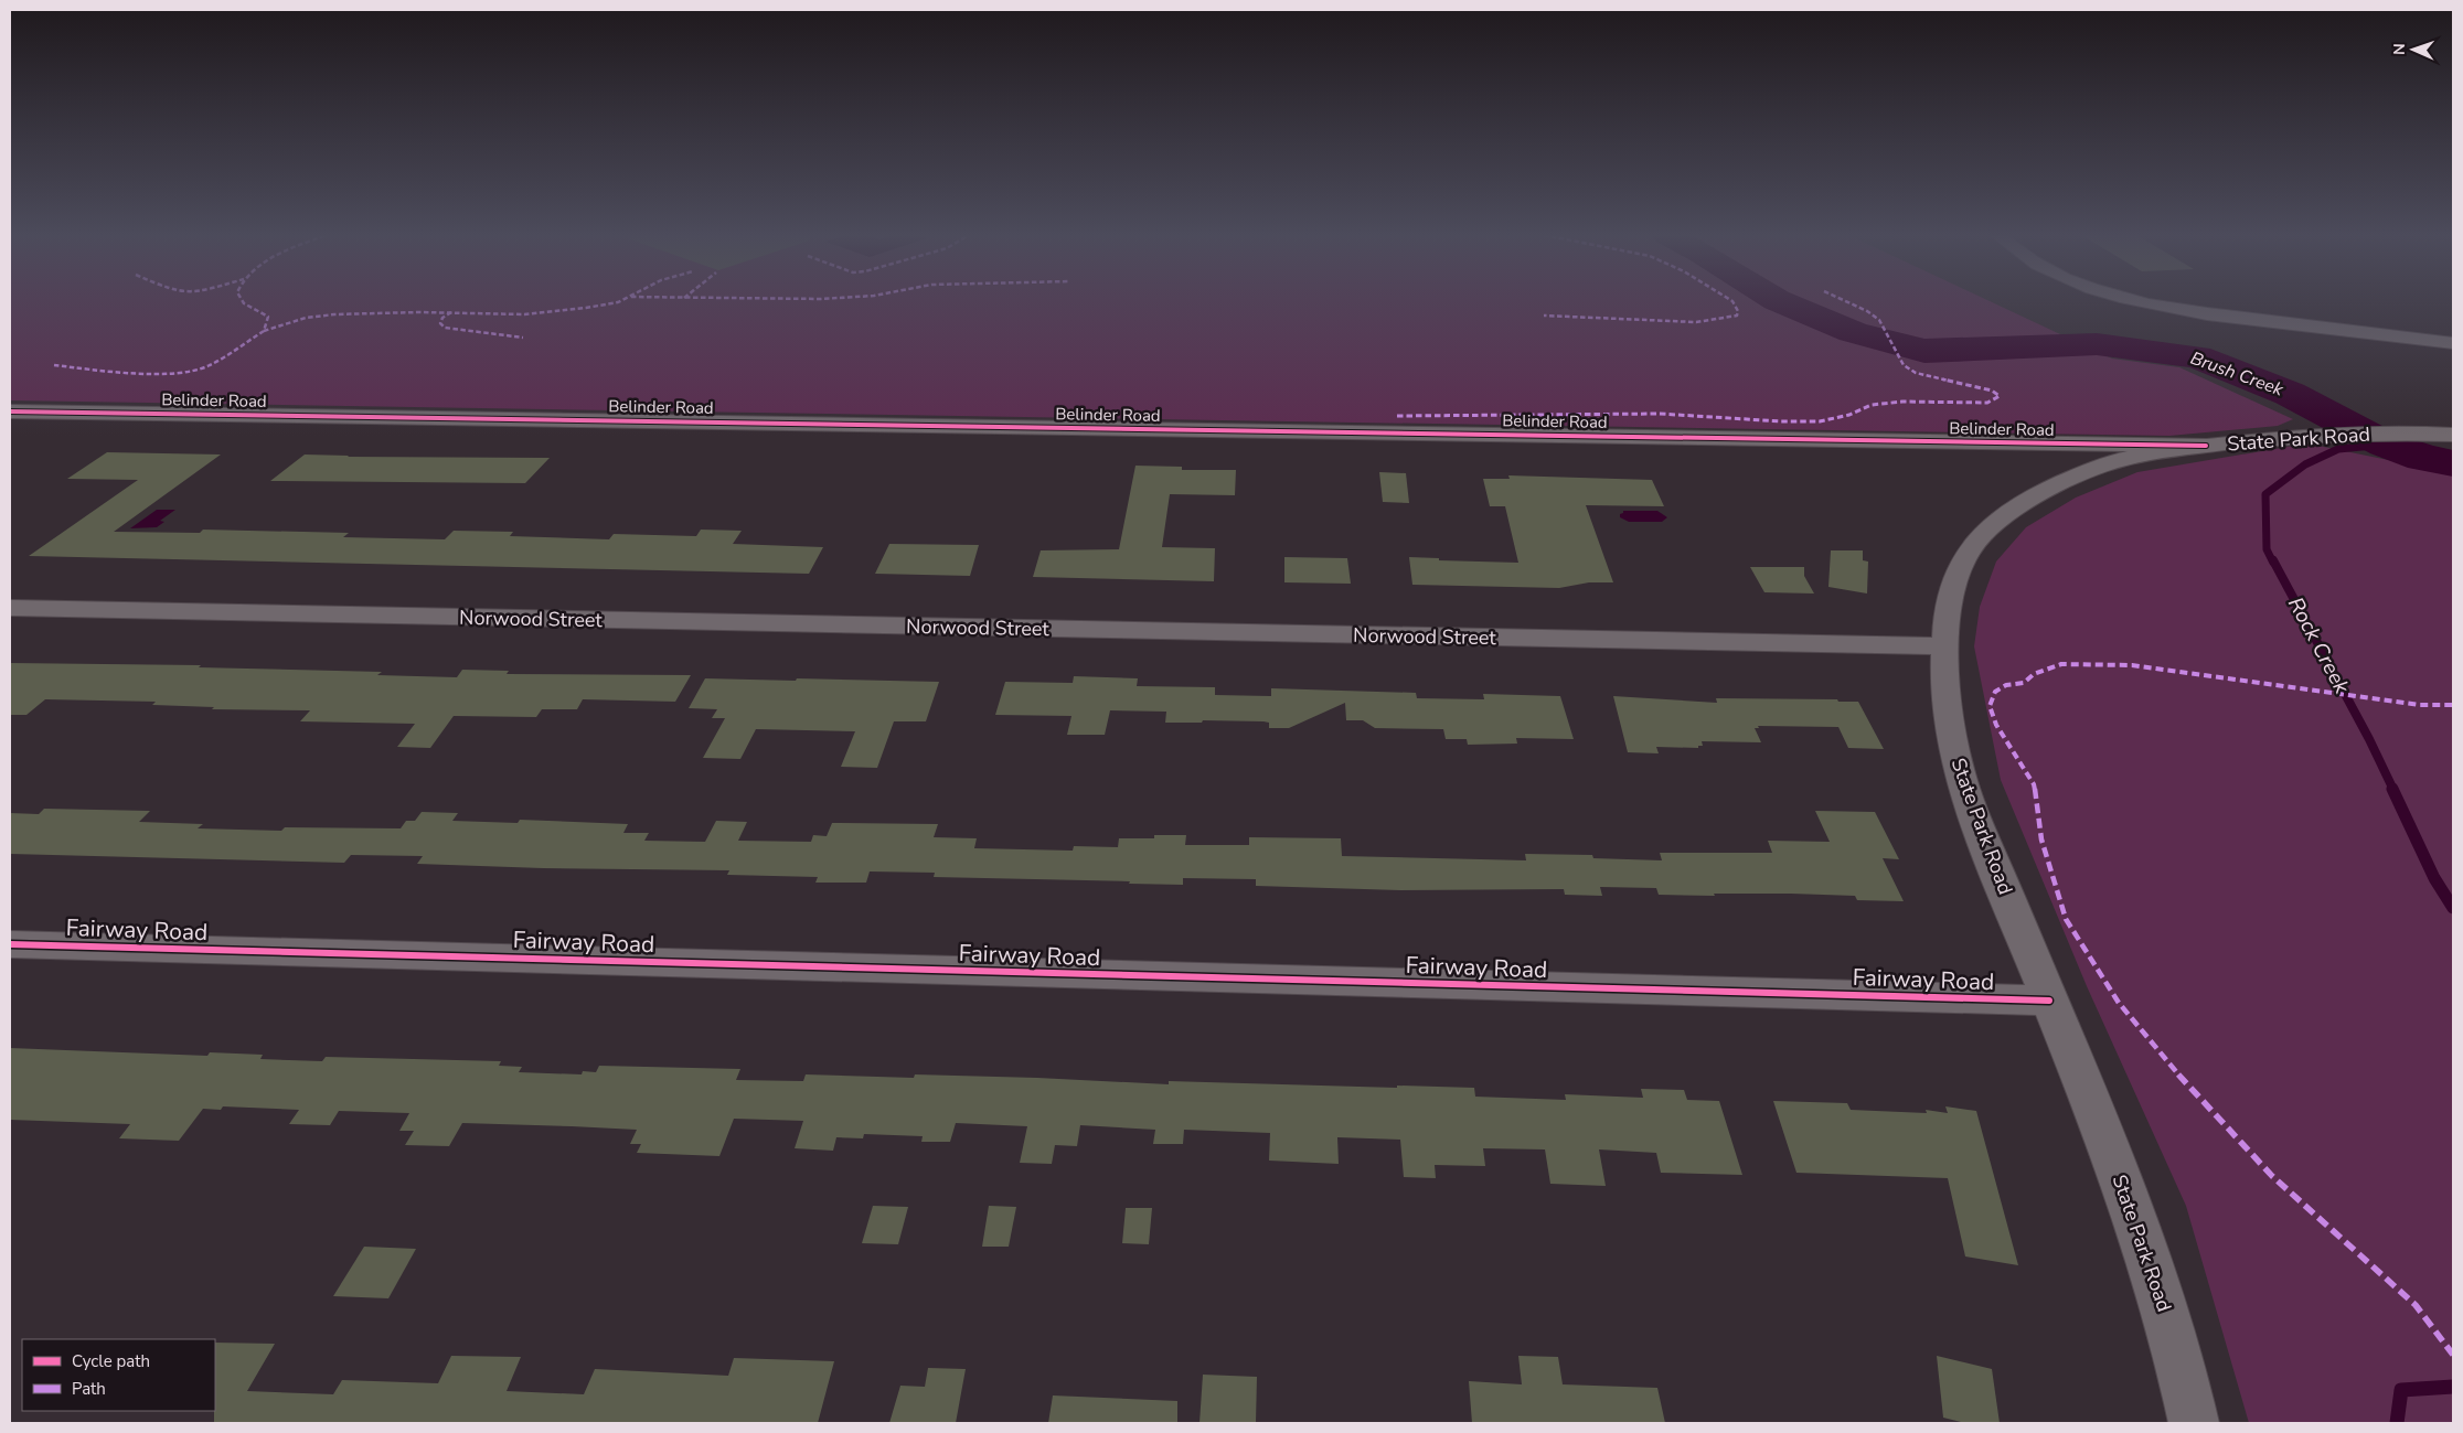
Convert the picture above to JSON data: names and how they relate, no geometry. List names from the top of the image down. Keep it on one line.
{"streets":{"street":["Belinder Road","State Park Road","Norwood Street","Fairway Road"]},"crossings":[["Belinder Road","State Park Road"],["State Park Road","Norwood Street"],["State Park Road","Fairway Road"]],"water":["Brush Creek","Rock Creek"],"legend":["Cycle path","Path"],"north":"left"}
